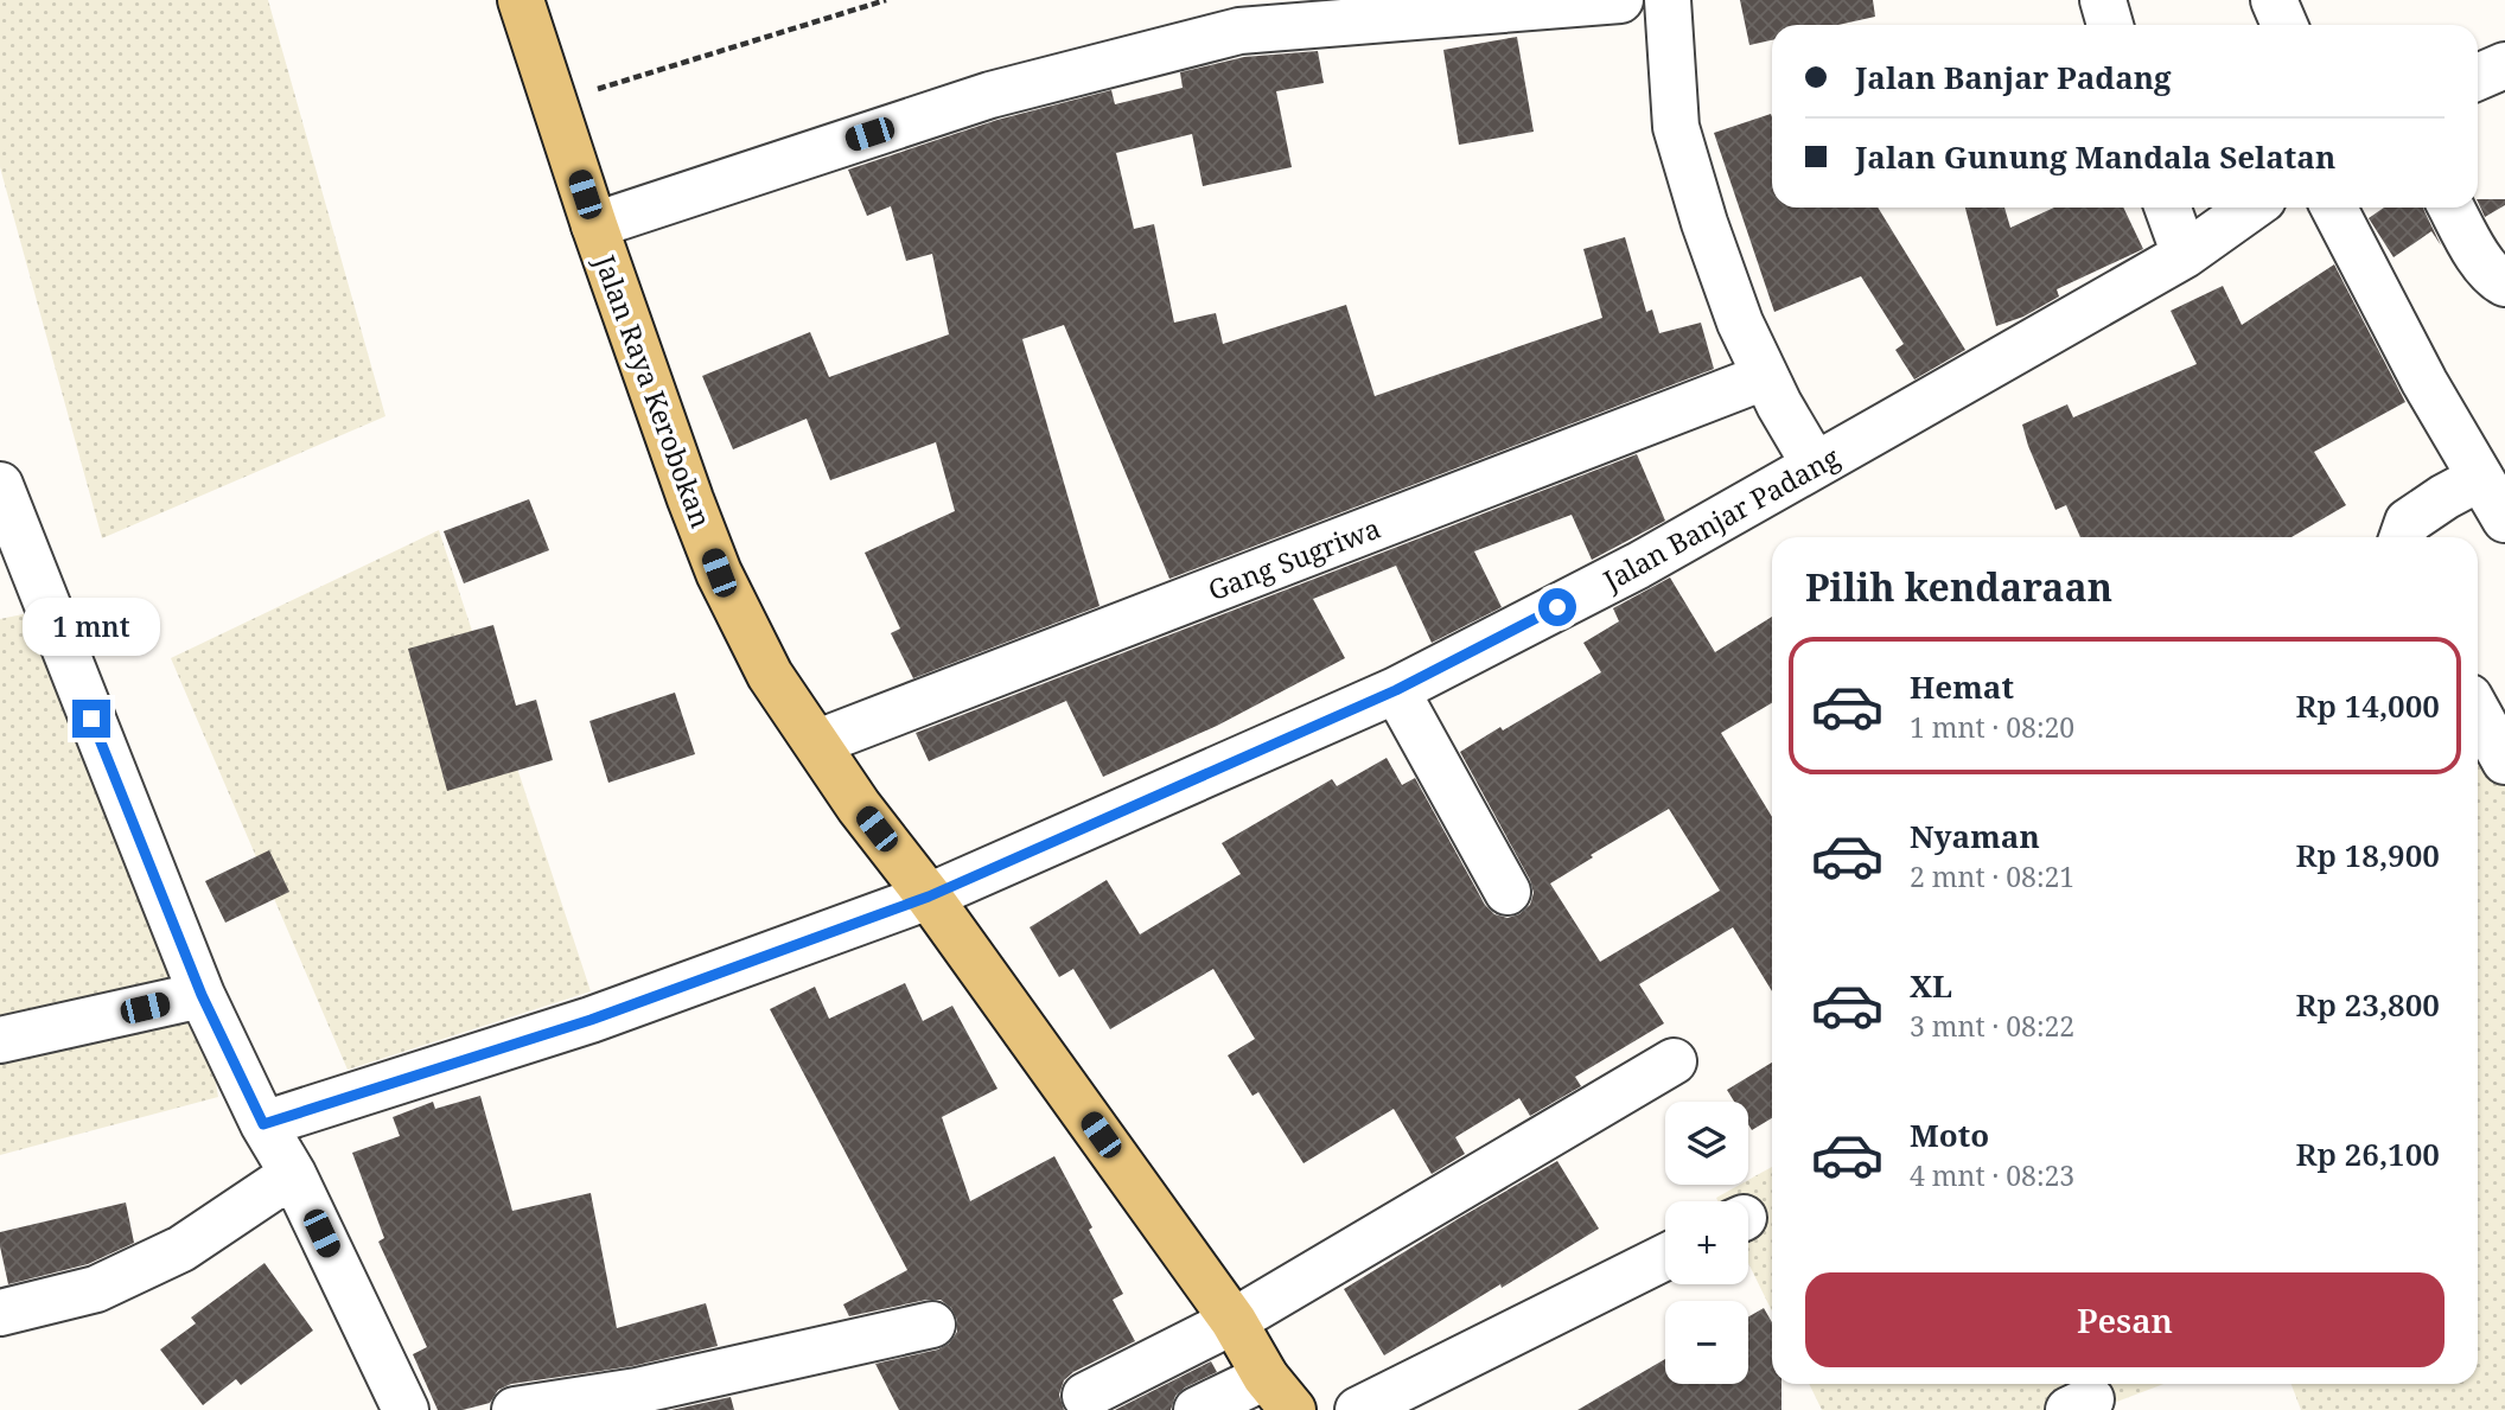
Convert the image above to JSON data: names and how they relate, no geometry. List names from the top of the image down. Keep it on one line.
{"streets":{"main road":["Jalan Raya Kerobokan"],"street":["Jalan Banjar Padang","Gang Sugriwa"]},"crossings":[["Jalan Raya Kerobokan","Jalan Banjar Padang"]],"page":{"banner":["Jalan Banjar Padang","Jalan Gunung Mandala Selatan"],"heading":"Pilih kendaraan","bubble":"1 mnt","list":[{"name":"Hemat","note":"1 mnt · 08:20","value":"Rp 14,000"},{"name":"Nyaman","note":"2 mnt · 08:21","value":"Rp 18,900"},{"name":"XL","note":"3 mnt · 08:22","value":"Rp 23,800"},{"name":"Moto","note":"4 mnt · 08:23","value":"Rp 26,100"}],"map_buttons":["+","−"],"buttons":"Pesan"}}
